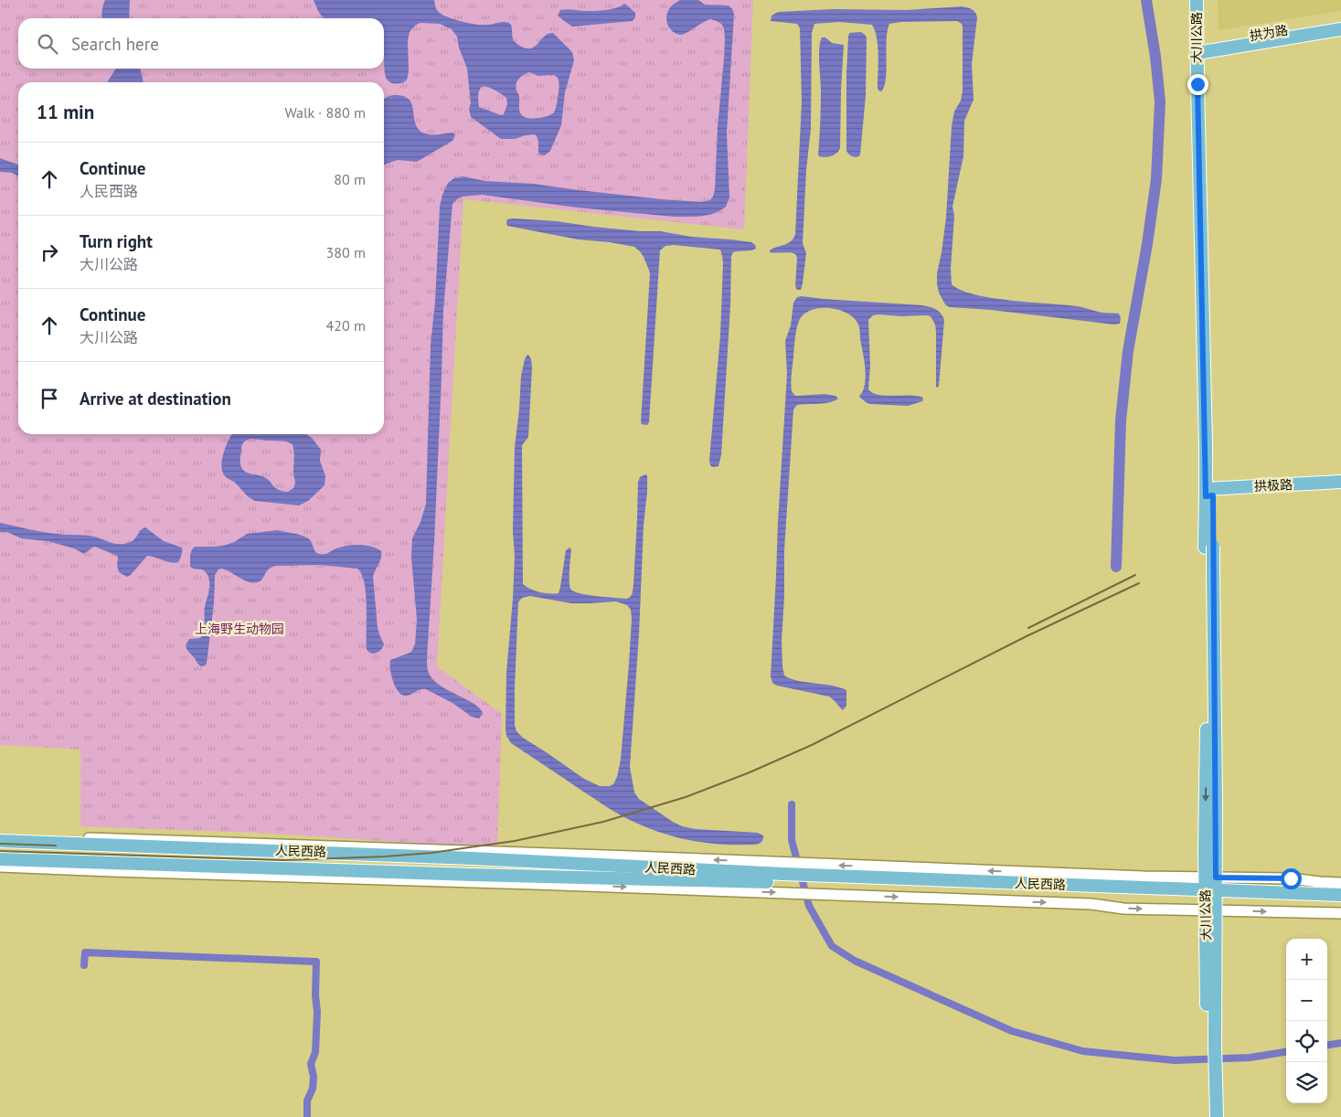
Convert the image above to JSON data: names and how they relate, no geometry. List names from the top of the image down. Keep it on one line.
{"streets":{"main road":["拱为路","大川公路","拱极路","人民西路"]},"crossings":[["拱为路","大川公路"],["大川公路","拱极路"],["大川公路","人民西路"]],"parks":["上海野生动物园"],"page":{"search":"Search here","heading":["11 min","Walk · 880 m"],"list":[["Continue","人民西路","80 m"],["Turn right","大川公路","380 m"],["Continue","大川公路","420 m"],"Arrive at destination"],"map_buttons":["+","−"]}}
